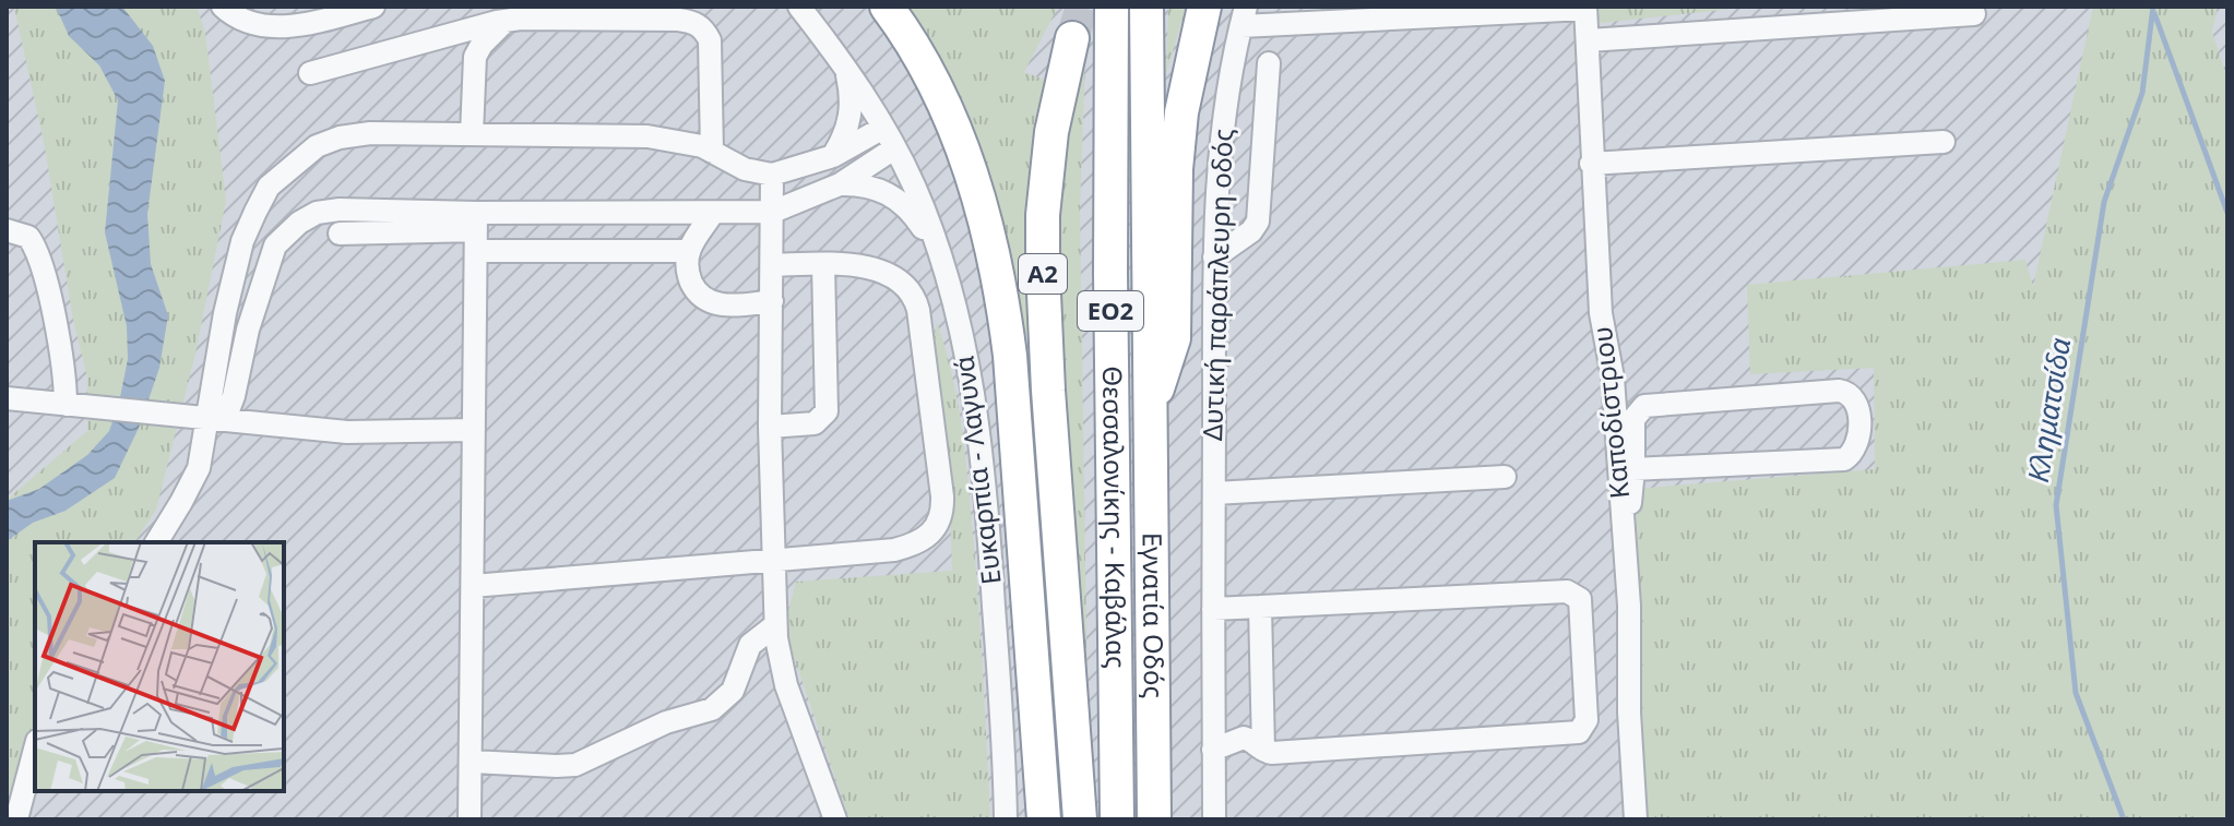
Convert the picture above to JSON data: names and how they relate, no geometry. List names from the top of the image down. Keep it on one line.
{"streets":{"highway":["Α2","ΕΟ2","Θεσσαλονίκης - Καβάλας","Εγνατία Οδός"],"street":["Δυτική παράπλευρη οδός","Καποδίστριου","Ευκαρπία - Λαγυνά"]},"crossings":[["Θεσσαλονίκης - Καβάλας","Εγνατία Οδός"]],"water":["Κληματσίδα"]}
